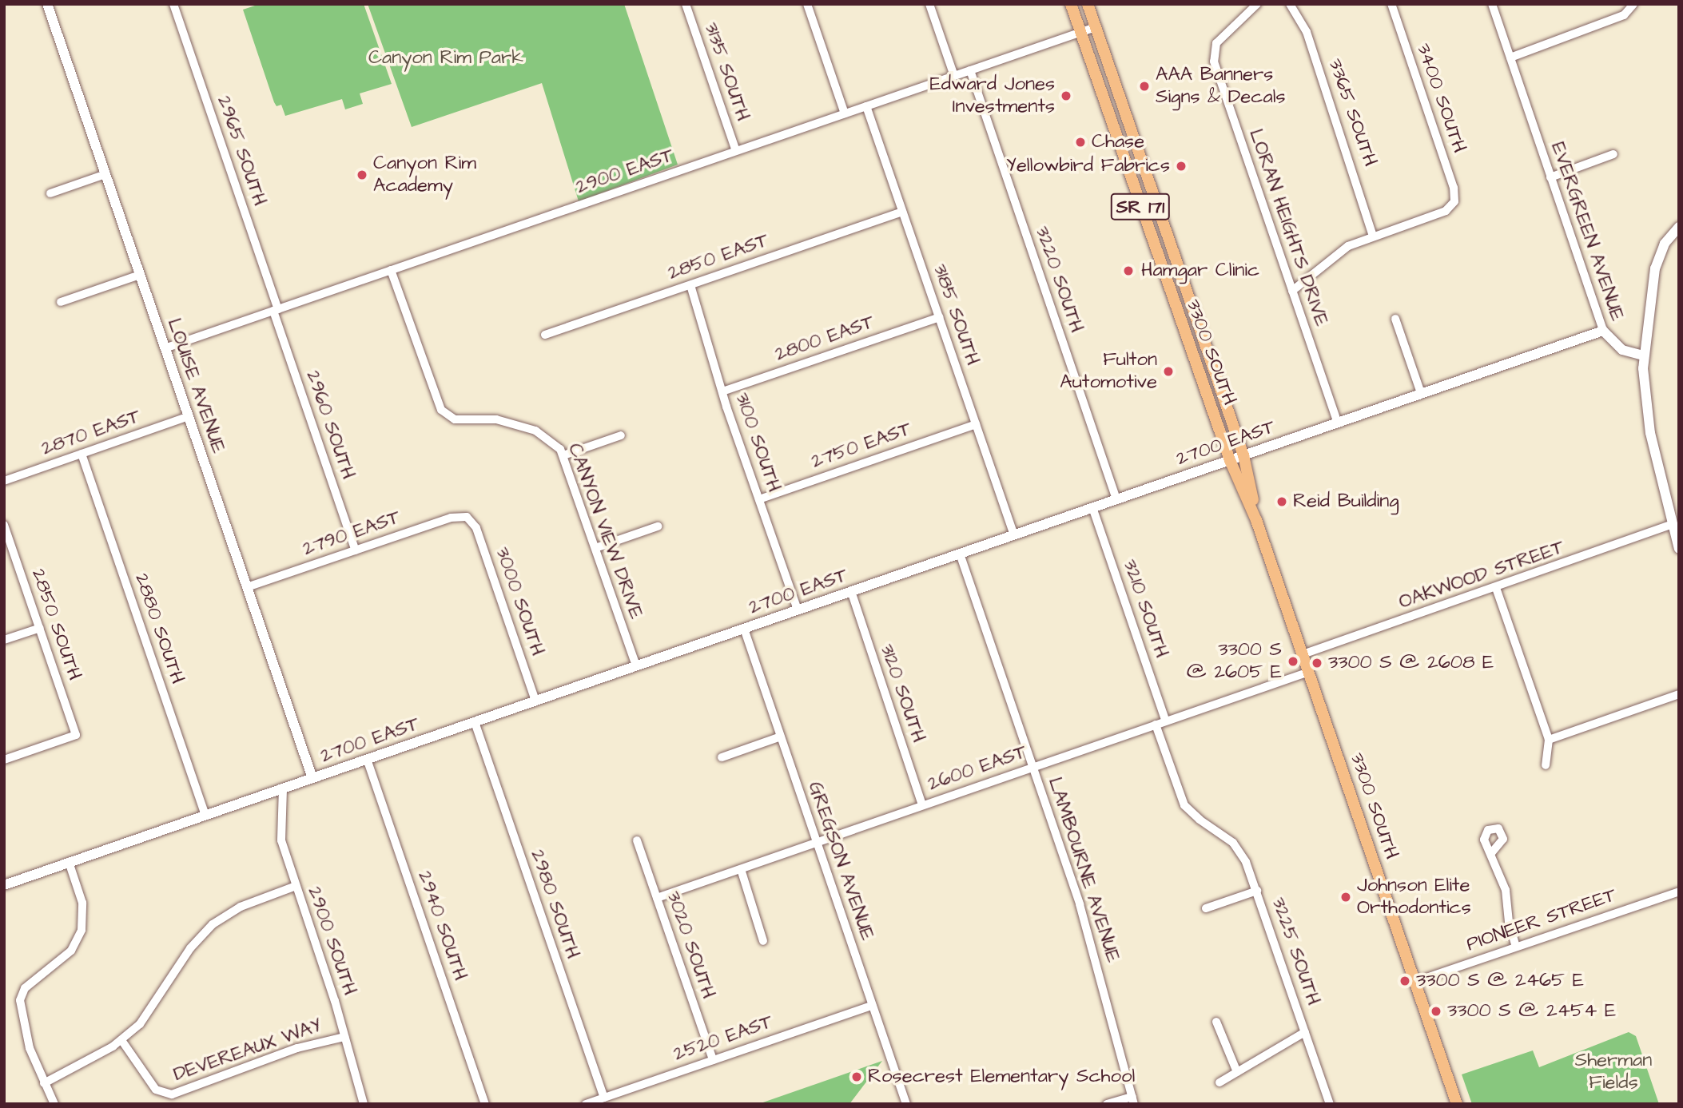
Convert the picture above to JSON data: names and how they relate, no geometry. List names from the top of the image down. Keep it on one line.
{"streets":{"main road":["SR 171","3300 SOUTH"],"street":["3135 SOUTH","3400 SOUTH","3365 SOUTH","2965 SOUTH","2900 EAST","LORAN HEIGHTS DRIVE","EVERGREEN AVENUE","2850 EAST","3220 SOUTH","3185 SOUTH","2800 EAST","LOUISE AVENUE","2960 SOUTH","2870 EAST","3100 SOUTH","2700 EAST","2750 EAST","CANYON VIEW DRIVE","2790 EAST","OAKWOOD STREET","3000 SOUTH","3210 SOUTH","2850 SOUTH","2880 SOUTH","3120 SOUTH","2600 EAST","GREGSON AVENUE","LAMBOURNE AVENUE","2980 SOUTH","PIONEER STREET","2940 SOUTH","2900 SOUTH","3020 SOUTH","3225 SOUTH","2520 EAST","DEVEREAUX WAY"]},"crossings":[["3135 SOUTH","2900 EAST"],["3400 SOUTH","3365 SOUTH"],["2965 SOUTH","2900 EAST"],["2965 SOUTH","2960 SOUTH"],["2900 EAST","3220 SOUTH"],["2900 EAST","3185 SOUTH"],["2900 EAST","3300 SOUTH"],["2900 EAST","LOUISE AVENUE"],["2900 EAST","2960 SOUTH"],["2900 EAST","CANYON VIEW DRIVE"],["LORAN HEIGHTS DRIVE","2700 EAST"],["EVERGREEN AVENUE","2700 EAST"],["2850 EAST","3185 SOUTH"],["2850 EAST","3100 SOUTH"],["3220 SOUTH","2700 EAST"],["3185 SOUTH","2800 EAST"],["3185 SOUTH","2700 EAST"],["3185 SOUTH","2750 EAST"],["2800 EAST","3100 SOUTH"],["3300 SOUTH","2700 EAST"],["3300 SOUTH","OAKWOOD STREET"],["3300 SOUTH","2600 EAST"],["3300 SOUTH","PIONEER STREET"],["LOUISE AVENUE","2870 EAST"],["LOUISE AVENUE","2700 EAST"],["LOUISE AVENUE","2790 EAST"],["2960 SOUTH","2790 EAST"],["2870 EAST","2880 SOUTH"],["3100 SOUTH","2700 EAST"],["3100 SOUTH","2750 EAST"],["2700 EAST","CANYON VIEW DRIVE"],["2700 EAST","3000 SOUTH"],["2700 EAST","3210 SOUTH"],["2700 EAST","2880 SOUTH"],["2700 EAST","3120 SOUTH"],["2700 EAST","GREGSON AVENUE"],["2700 EAST","LAMBOURNE AVENUE"],["2700 EAST","2980 SOUTH"],["2700 EAST","2940 SOUTH"],["2700 EAST","2900 SOUTH"],["2790 EAST","3000 SOUTH"],["3210 SOUTH","2600 EAST"],["3120 SOUTH","2600 EAST"],["2600 EAST","GREGSON AVENUE"],["2600 EAST","LAMBOURNE AVENUE"],["2600 EAST","3020 SOUTH"],["2600 EAST","3225 SOUTH"],["GREGSON AVENUE","2520 EAST"],["2980 SOUTH","2520 EAST"],["2900 SOUTH","DEVEREAUX WAY"],["3020 SOUTH","2520 EAST"]],"parks":["Canyon Rim Park","Sherman Fields"],"places":["AAA Banners Signs & Decals","Edward Jones Investments","Chase","Yellowbird Fabrics","Canyon Rim Academy","Hamgar Clinic","Fulton Automotive","Reid Building","3300 S @ 2605 E","3300 S @ 2608 E","Johnson Elite Orthodontics","3300 S @ 2465 E","3300 S @ 2454 E","Rosecrest Elementary School"]}
